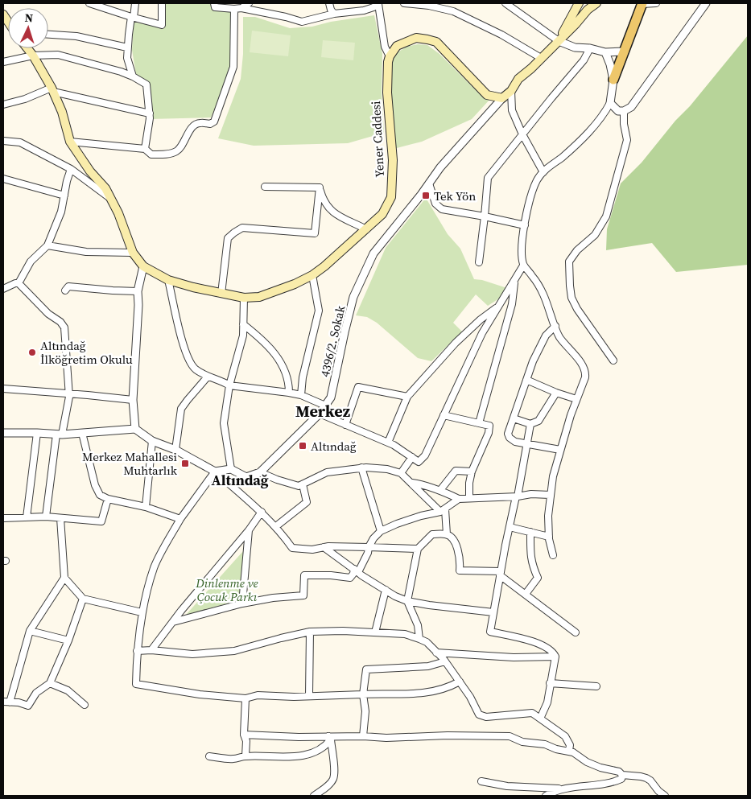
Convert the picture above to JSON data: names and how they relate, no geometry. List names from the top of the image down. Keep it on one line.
{"streets":{"main road":["Yener Caddesi"],"street":["4396/2. Sokak"]},"districts":["Merkez","Altındağ"],"parks":["Dinlenme ve Çocuk Parkı"],"places":{"transit":["Tek Yön","Altındağ","Merkez Mahallesi Muhtarlık"],"other":["Altındağ İlköğretim Okulu"]},"north":"top"}
